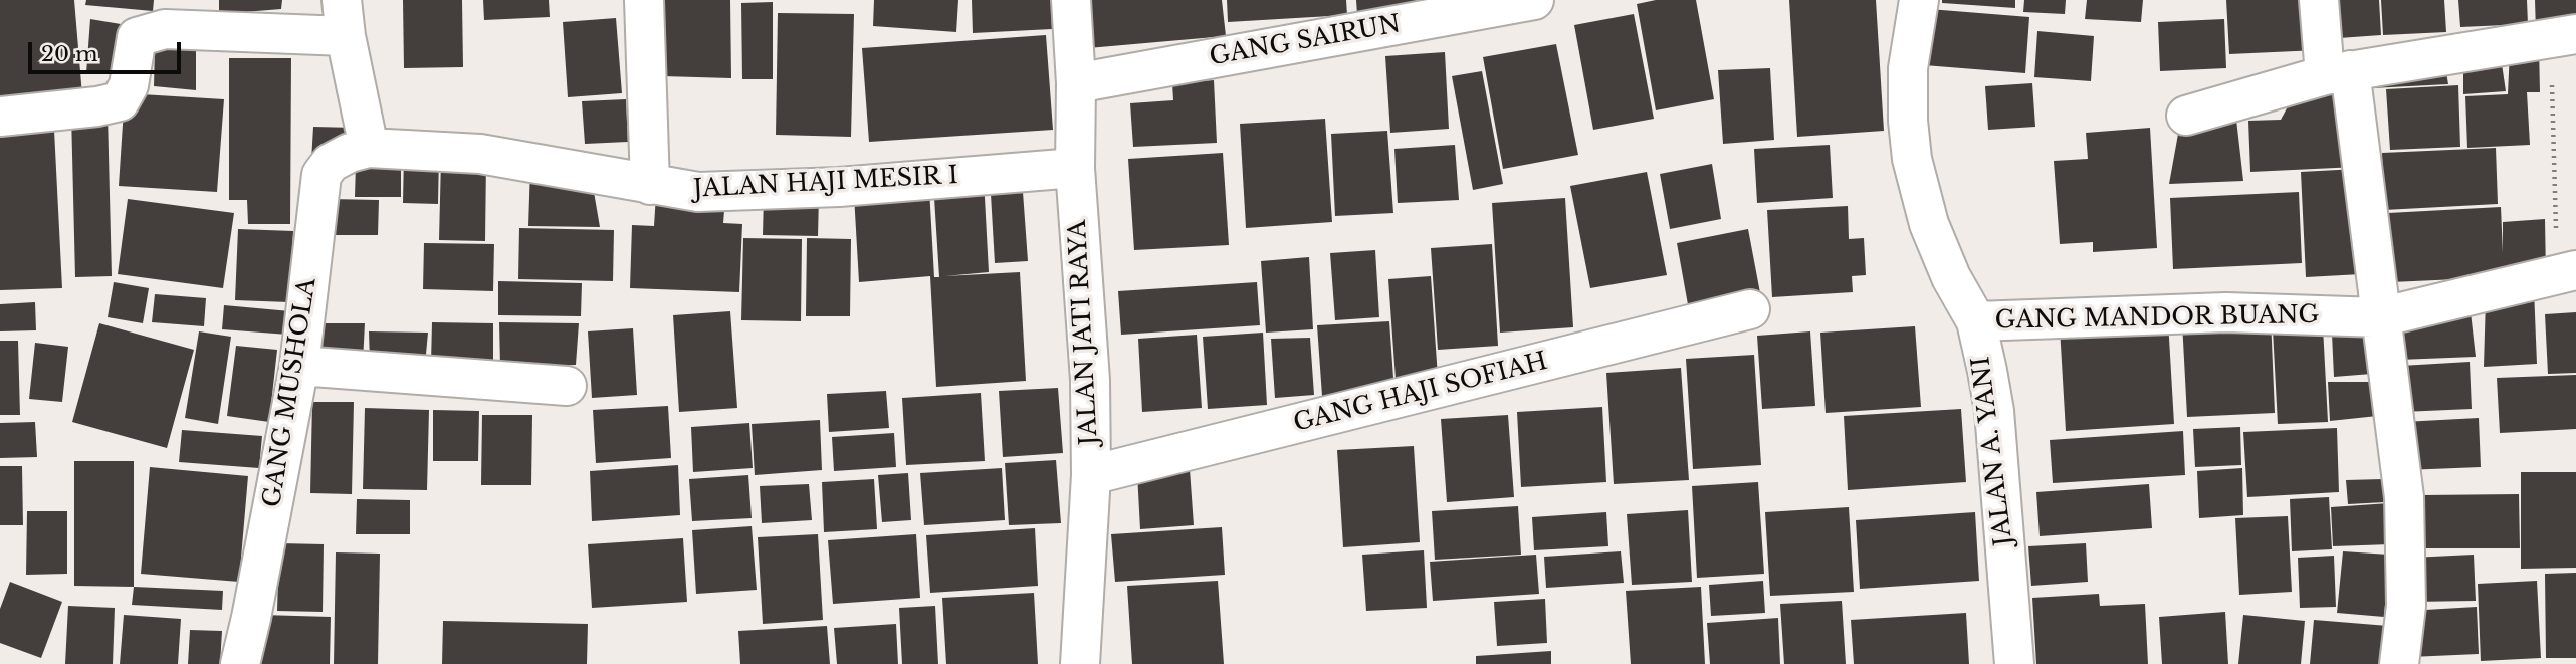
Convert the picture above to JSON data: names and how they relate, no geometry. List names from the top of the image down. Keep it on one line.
{"streets":{"street":["GANG SAIRUN","JALAN HAJI MESIR I","GANG MANDOR BUANG","JALAN JATI RAYA","GANG MUSHOLA","GANG HAJI SOFIAH","JALAN A. YANI"]},"crossings":[["GANG SAIRUN","JALAN JATI RAYA"],["JALAN HAJI MESIR I","JALAN JATI RAYA"],["JALAN HAJI MESIR I","GANG MUSHOLA"],["GANG MANDOR BUANG","JALAN A. YANI"],["JALAN JATI RAYA","GANG HAJI SOFIAH"]],"scale_bar":"20 m"}
